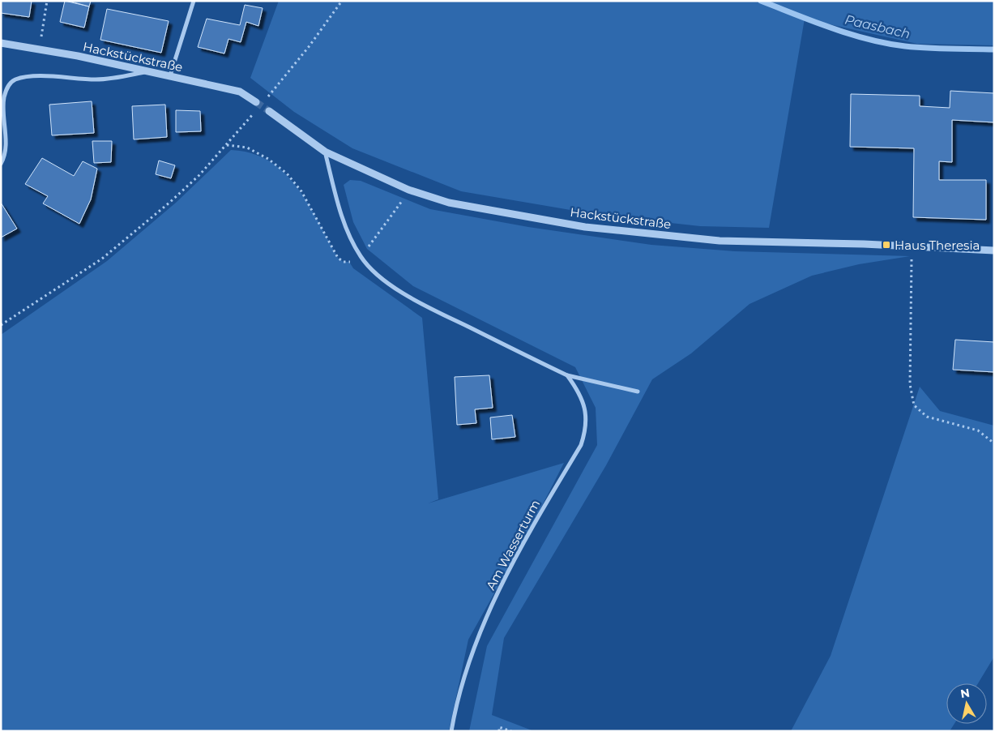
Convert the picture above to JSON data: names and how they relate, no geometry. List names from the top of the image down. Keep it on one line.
{"streets":{"street":["Hackstückstraße","Am Wasserturm"]},"water":["Paasbach"],"places":{"transit":["Haus Theresia"]},"north":"top"}
